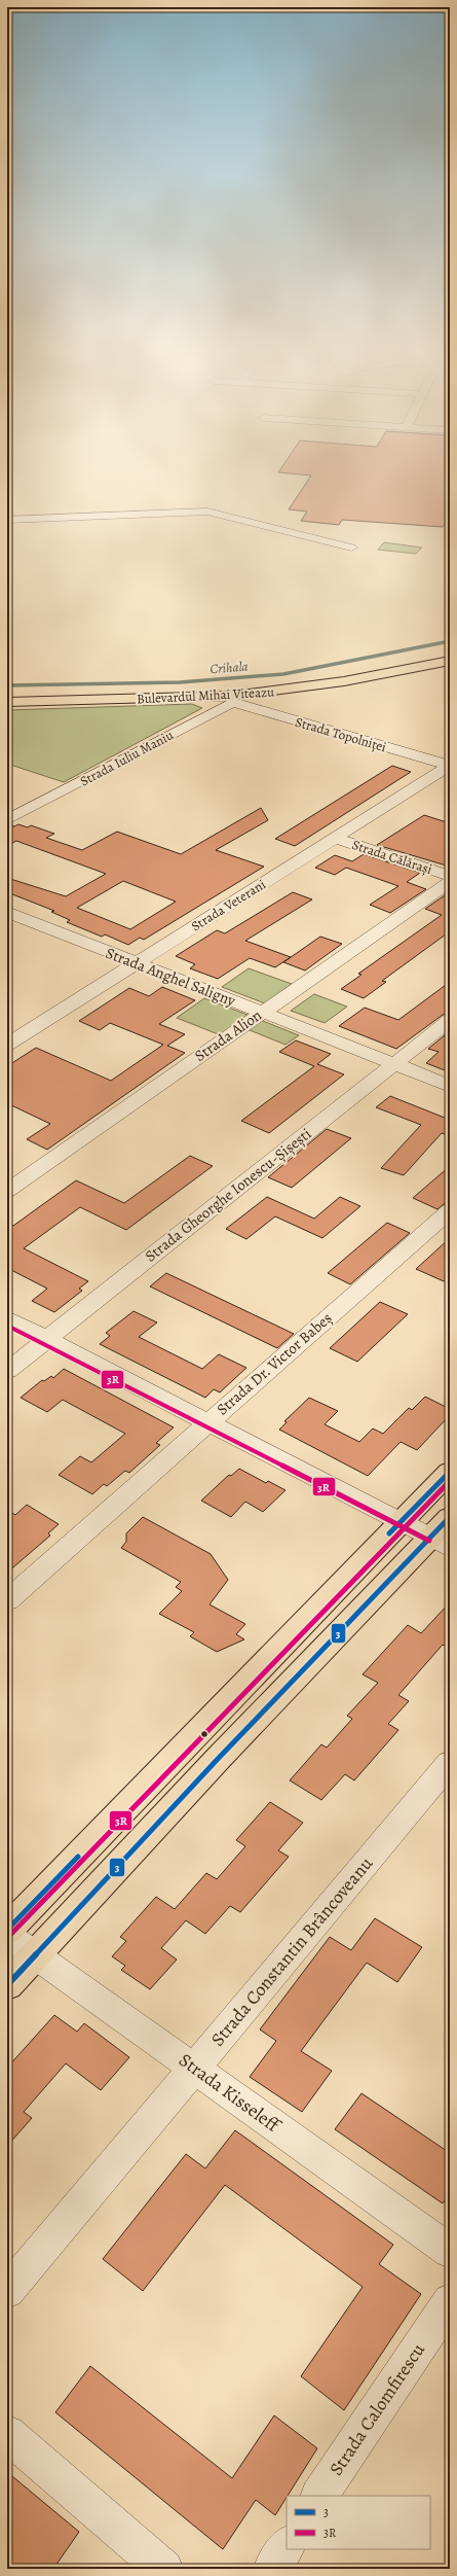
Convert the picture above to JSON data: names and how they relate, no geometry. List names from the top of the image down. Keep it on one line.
{"streets":{"main road":["Bulevardul Mihai Viteazu"],"street":["Strada Topolniței","Strada Iuliu Maniu","Strada Călărași","Strada Veterani","Strada Anghel Saligny","Strada Alion","Strada Gheorghe Ionescu-Șișești","Strada Dr. Victor Babeș","Strada Constantin Brâncoveanu","Strada Kisseleff","Strada Calomfirescu"]},"crossings":[["Bulevardul Mihai Viteazu","Strada Topolniței"],["Bulevardul Mihai Viteazu","Strada Iuliu Maniu"],["Strada Topolniței","Strada Iuliu Maniu"],["Strada Topolniței","Strada Veterani"],["Strada Călărași","Strada Veterani"],["Strada Veterani","Strada Anghel Saligny"],["Strada Anghel Saligny","Strada Alion"],["Strada Anghel Saligny","Strada Gheorghe Ionescu-Șișești"],["Strada Constantin Brâncoveanu","Strada Kisseleff"]],"water":["Crihala"],"lines":["transit line 3R","transit line 3"],"legend":["3","3R"]}
